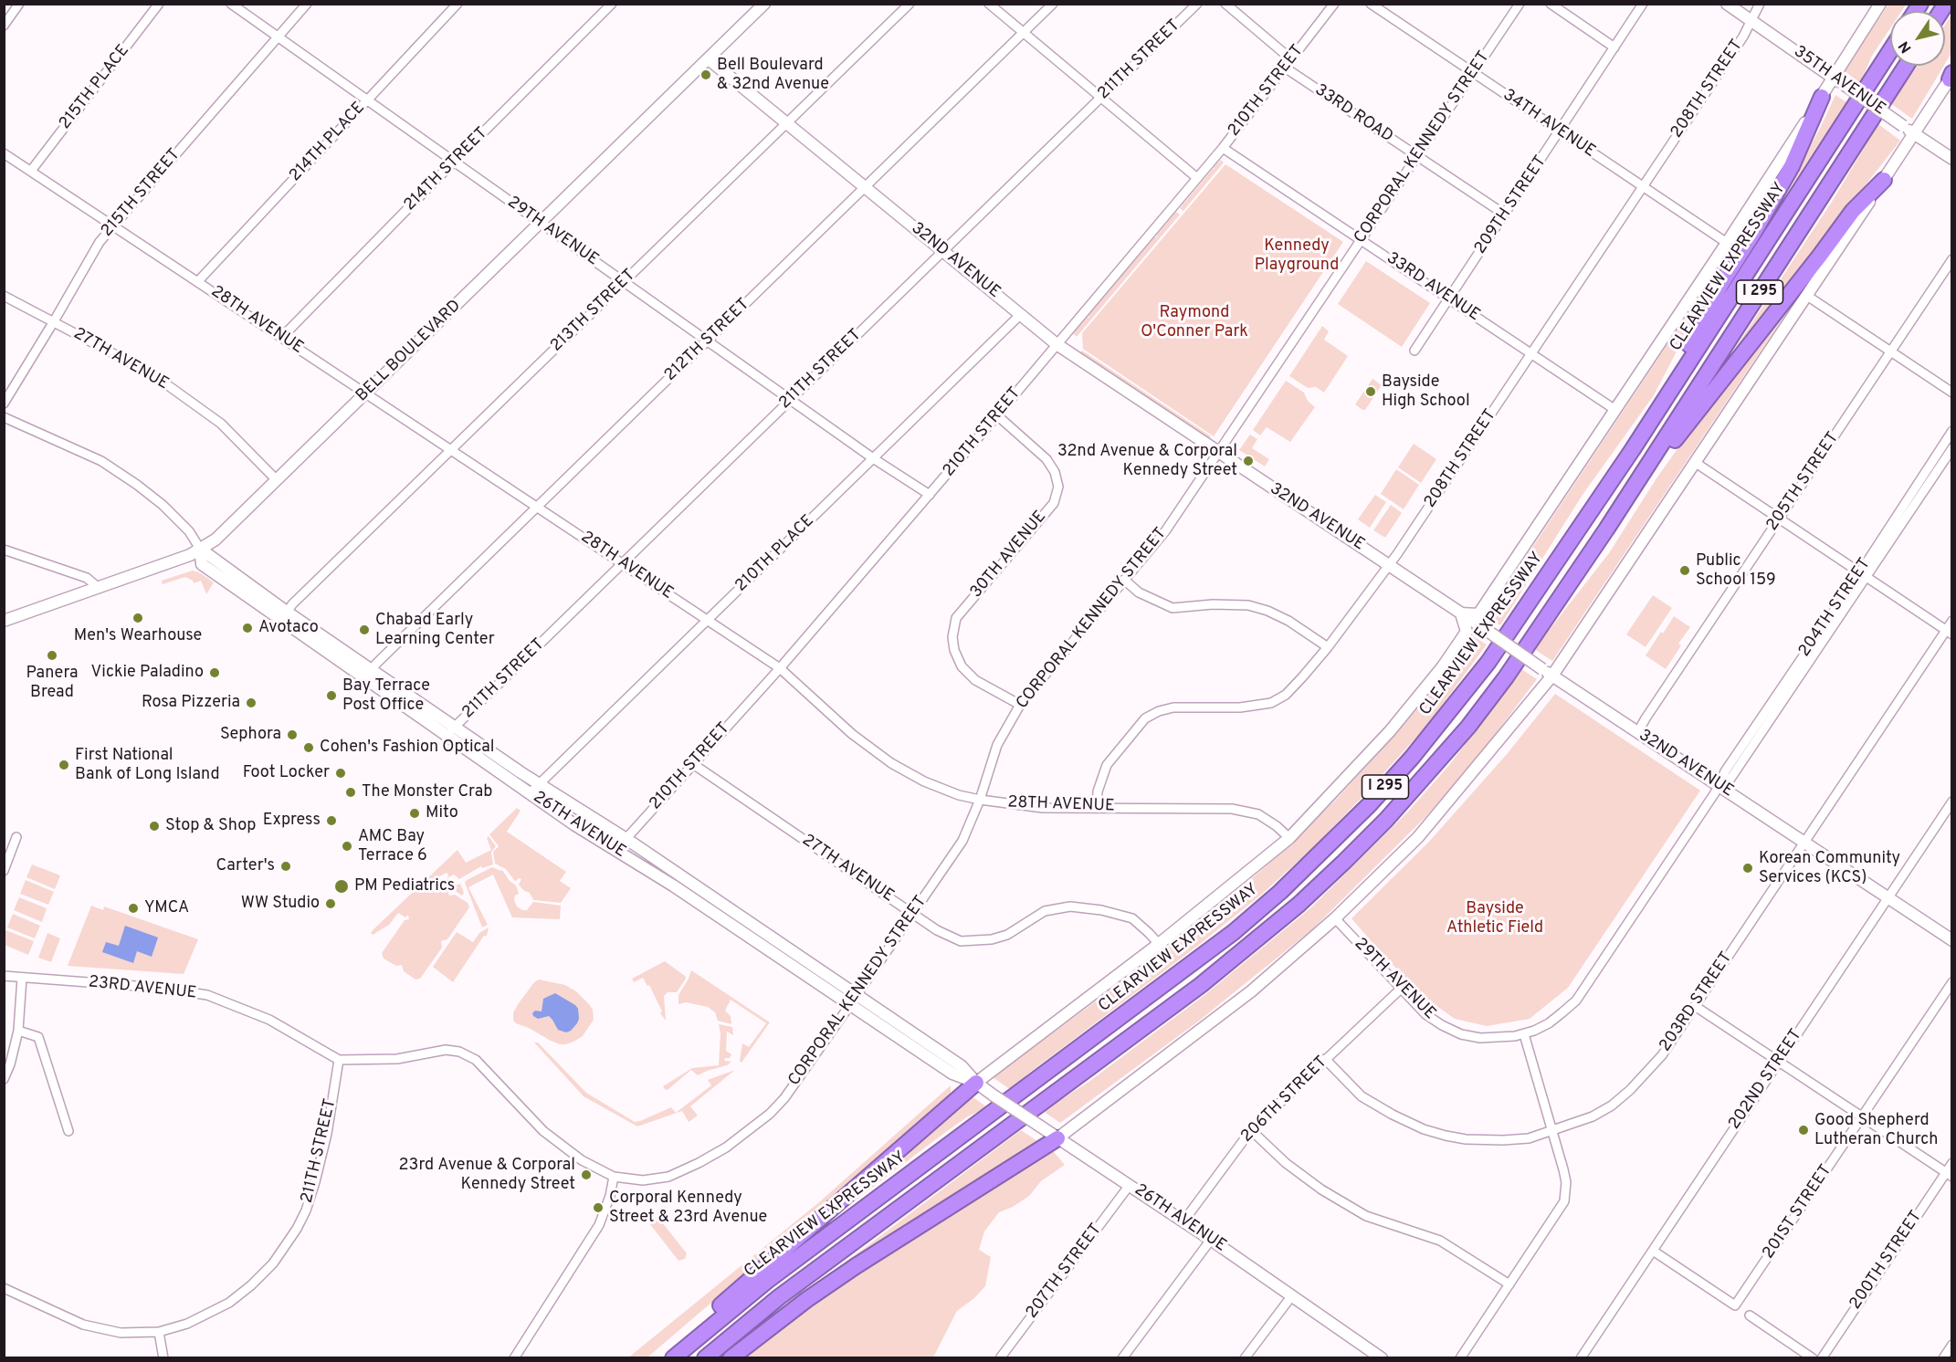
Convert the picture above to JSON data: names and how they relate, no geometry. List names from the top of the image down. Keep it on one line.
{"streets":{"highway":["CLEARVIEW EXPRESSWAY","I 295"],"street":["211TH STREET","35TH AVENUE","215TH PLACE","208TH STREET","210TH STREET","33RD ROAD","34TH AVENUE","214TH PLACE","CORPORAL KENNEDY STREET","214TH STREET","215TH STREET","209TH STREET","29TH AVENUE","32ND AVENUE","33RD AVENUE","213TH STREET","28TH AVENUE","212TH STREET","BELL BOULEVARD","27TH AVENUE","205TH STREET","210TH PLACE","30TH AVENUE","204TH STREET","26TH AVENUE","23RD AVENUE","203RD STREET","202ND STREET","206TH STREET","201ST STREET","200TH STREET","207TH STREET"]},"crossings":[["211TH STREET","29TH AVENUE"],["211TH STREET","32ND AVENUE"],["211TH STREET","28TH AVENUE"],["211TH STREET","26TH AVENUE"],["211TH STREET","23RD AVENUE"],["35TH AVENUE","208TH STREET"],["215TH PLACE","28TH AVENUE"],["208TH STREET","34TH AVENUE"],["208TH STREET","32ND AVENUE"],["208TH STREET","33RD AVENUE"],["208TH STREET","28TH AVENUE"],["210TH STREET","33RD ROAD"],["210TH STREET","29TH AVENUE"],["210TH STREET","32ND AVENUE"],["210TH STREET","33RD AVENUE"],["210TH STREET","28TH AVENUE"],["210TH STREET","27TH AVENUE"],["210TH STREET","30TH AVENUE"],["210TH STREET","26TH AVENUE"],["33RD ROAD","CORPORAL KENNEDY STREET"],["33RD ROAD","209TH STREET"],["34TH AVENUE","CORPORAL KENNEDY STREET"],["34TH AVENUE","209TH STREET"],["214TH PLACE","29TH AVENUE"],["214TH PLACE","28TH AVENUE"],["CORPORAL KENNEDY STREET","32ND AVENUE"],["CORPORAL KENNEDY STREET","33RD AVENUE"],["CORPORAL KENNEDY STREET","28TH AVENUE"],["CORPORAL KENNEDY STREET","27TH AVENUE"],["CORPORAL KENNEDY STREET","30TH AVENUE"],["CORPORAL KENNEDY STREET","26TH AVENUE"],["214TH STREET","29TH AVENUE"],["214TH STREET","28TH AVENUE"],["215TH STREET","29TH AVENUE"],["215TH STREET","28TH AVENUE"],["215TH STREET","27TH AVENUE"],["209TH STREET","33RD AVENUE"],["29TH AVENUE","213TH STREET"],["29TH AVENUE","212TH STREET"],["29TH AVENUE","BELL BOULEVARD"],["29TH AVENUE","210TH PLACE"],["29TH AVENUE","204TH STREET"],["29TH AVENUE","206TH STREET"],["32ND AVENUE","213TH STREET"],["32ND AVENUE","212TH STREET"],["32ND AVENUE","BELL BOULEVARD"],["32ND AVENUE","205TH STREET"],["32ND AVENUE","210TH PLACE"],["32ND AVENUE","204TH STREET"],["32ND AVENUE","203RD STREET"],["32ND AVENUE","202ND STREET"],["213TH STREET","28TH AVENUE"],["213TH STREET","26TH AVENUE"],["28TH AVENUE","212TH STREET"],["28TH AVENUE","BELL BOULEVARD"],["28TH AVENUE","210TH PLACE"],["212TH STREET","26TH AVENUE"],["BELL BOULEVARD","27TH AVENUE"],["BELL BOULEVARD","26TH AVENUE"],["210TH PLACE","26TH AVENUE"],["26TH AVENUE","206TH STREET"],["26TH AVENUE","207TH STREET"],["202ND STREET","201ST STREET"]],"parks":["Kennedy Playground","Raymond O'Conner Park","Bayside Athletic Field"],"places":["Bell Boulevard & 32nd Avenue","Bayside High School","32nd Avenue & Corporal Kennedy Street","Public School 159","Men's Wearhouse","Avotaco","Chabad Early Learning Center","Panera Bread","Vickie Paladino","Bay Terrace Post Office","Rosa Pizzeria","Sephora","Cohen's Fashion Optical","First National Bank of Long Island","Foot Locker","The Monster Crab","Mito","Express","Stop & Shop","AMC Bay Terrace 6","Carter's","Korean Community Services (KCS)","PM Pediatrics","WW Studio","YMCA","Good Shepherd Lutheran Church","23rd Avenue & Corporal Kennedy Street","Corporal Kennedy Street & 23rd Avenue"],"north":"bottom left"}
